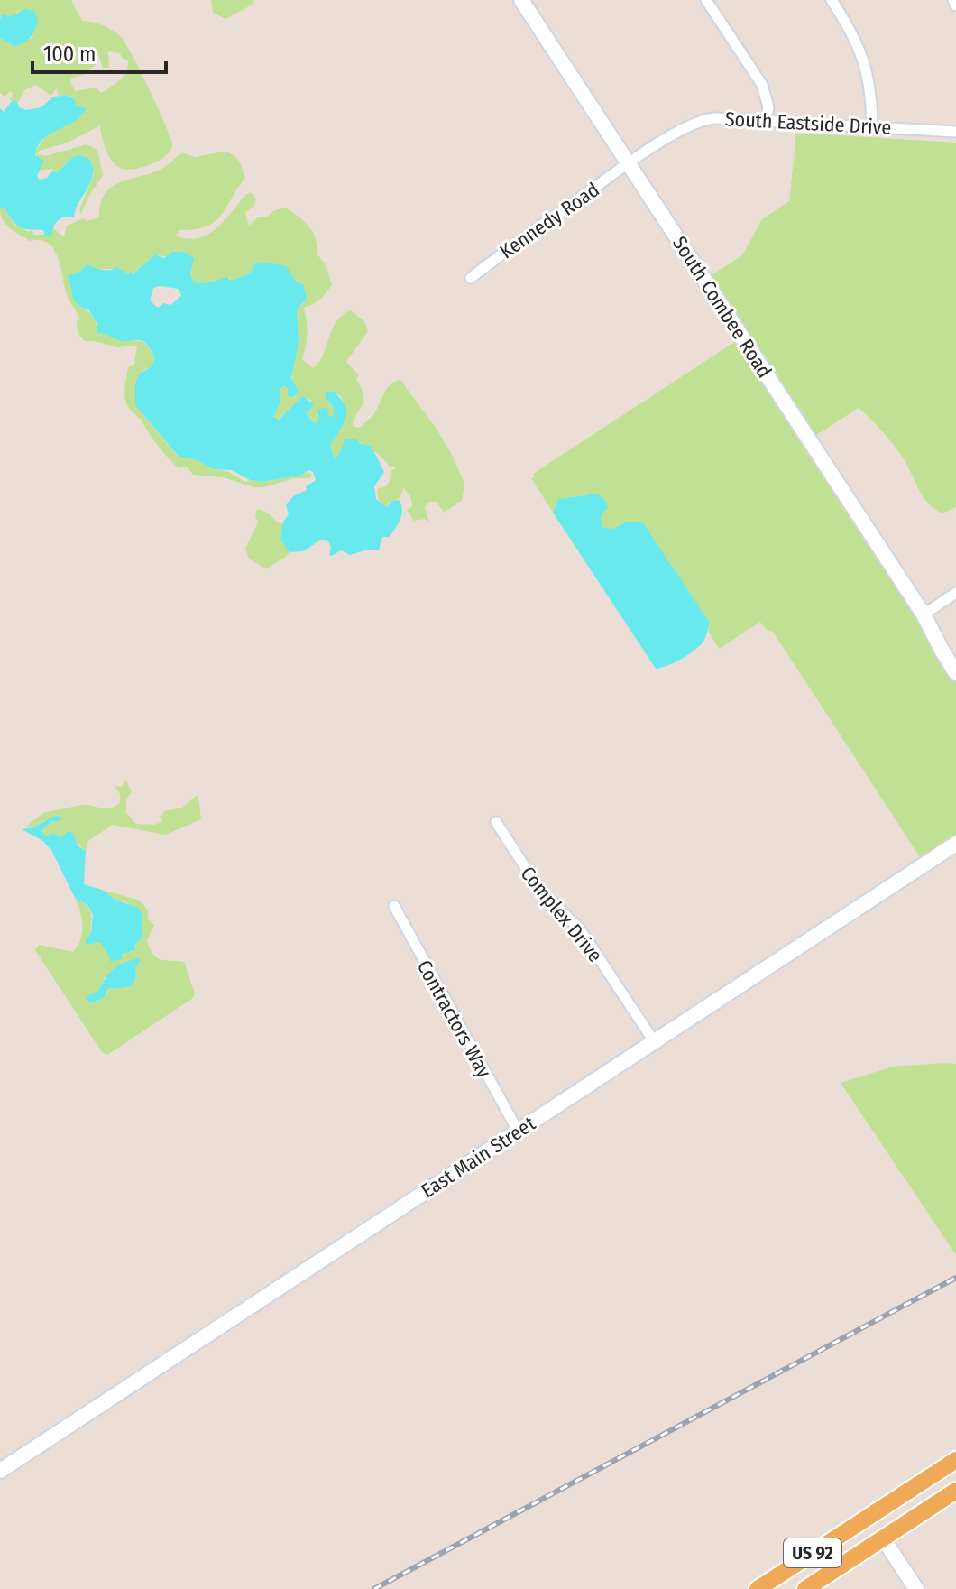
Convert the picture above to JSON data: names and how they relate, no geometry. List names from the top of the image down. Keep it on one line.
{"streets":{"main road":["South Combee Road","East Main Street","US 92"],"street":["South Eastside Drive","Kennedy Road","Complex Drive","Contractors Way"]},"crossings":[["South Eastside Drive","Kennedy Road"],["South Eastside Drive","South Combee Road"],["Kennedy Road","South Combee Road"],["Complex Drive","East Main Street"],["Contractors Way","East Main Street"]],"scale_bar":"100 m"}
